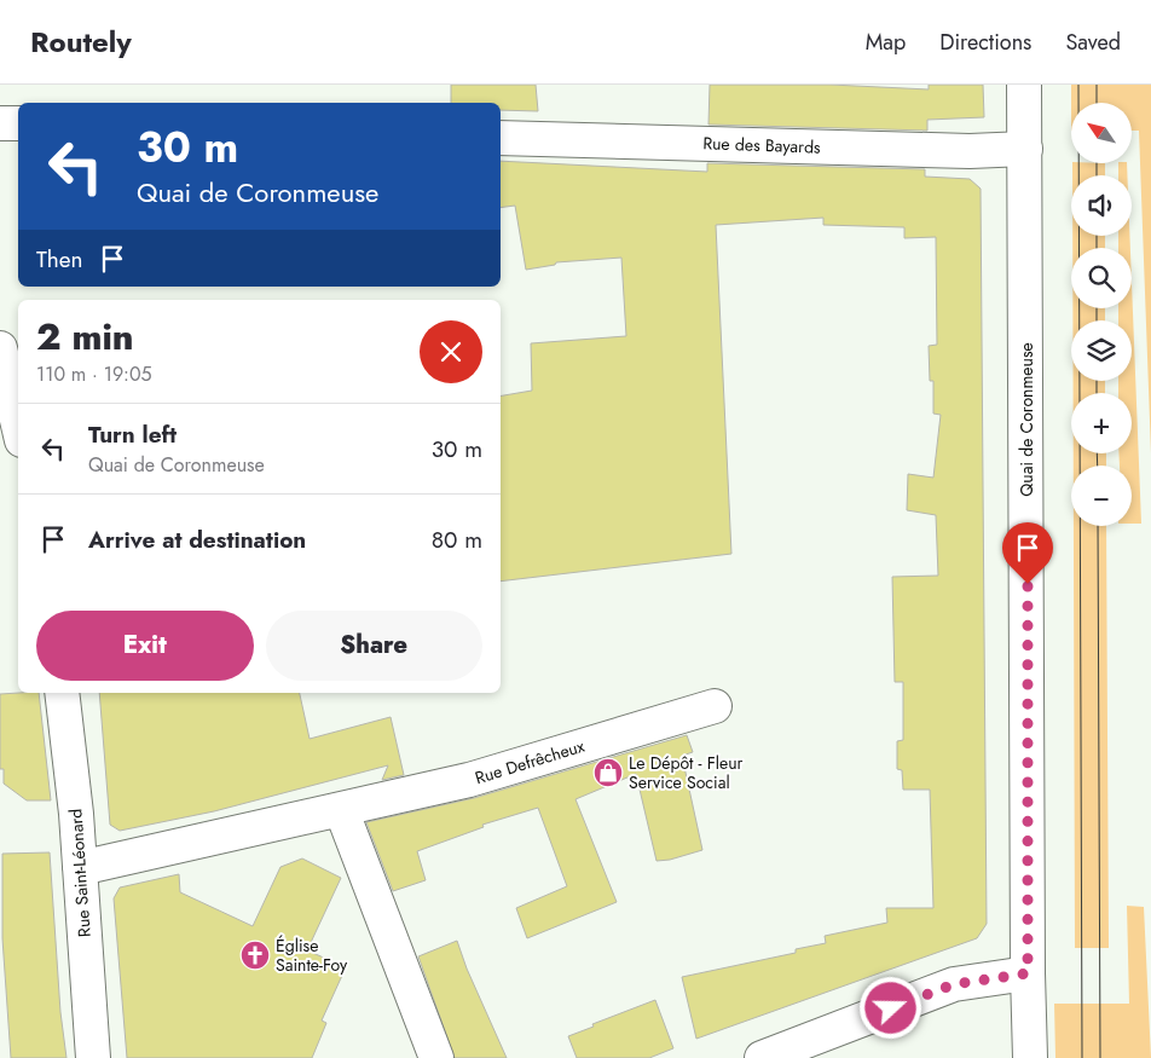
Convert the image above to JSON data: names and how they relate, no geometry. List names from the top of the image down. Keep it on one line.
{"streets":{"street":["Rue des Bayards","Quai de Coronmeuse","Rue Defrêcheux","Rue Saint-Léonard"]},"crossings":[["Rue des Bayards","Quai de Coronmeuse"],["Rue Defrêcheux","Rue Saint-Léonard"]],"places":{"shop":["Le Dépôt - Fleur Service Social"],"church":["Église Sainte-Foy"]},"north":"top left","page":{"header":"Routely","nav":["Map","Directions","Saved"],"map_buttons":["+","−"],"turn":["30 m","Quai de Coronmeuse"],"then":"Then","heading":["2 min","110 m · 19:05"],"list":[{"name":"Turn left","note":"Quai de Coronmeuse","value":"30 m"},{"name":"Arrive at destination","value":"80 m"}],"buttons":["Exit","Share"]}}
